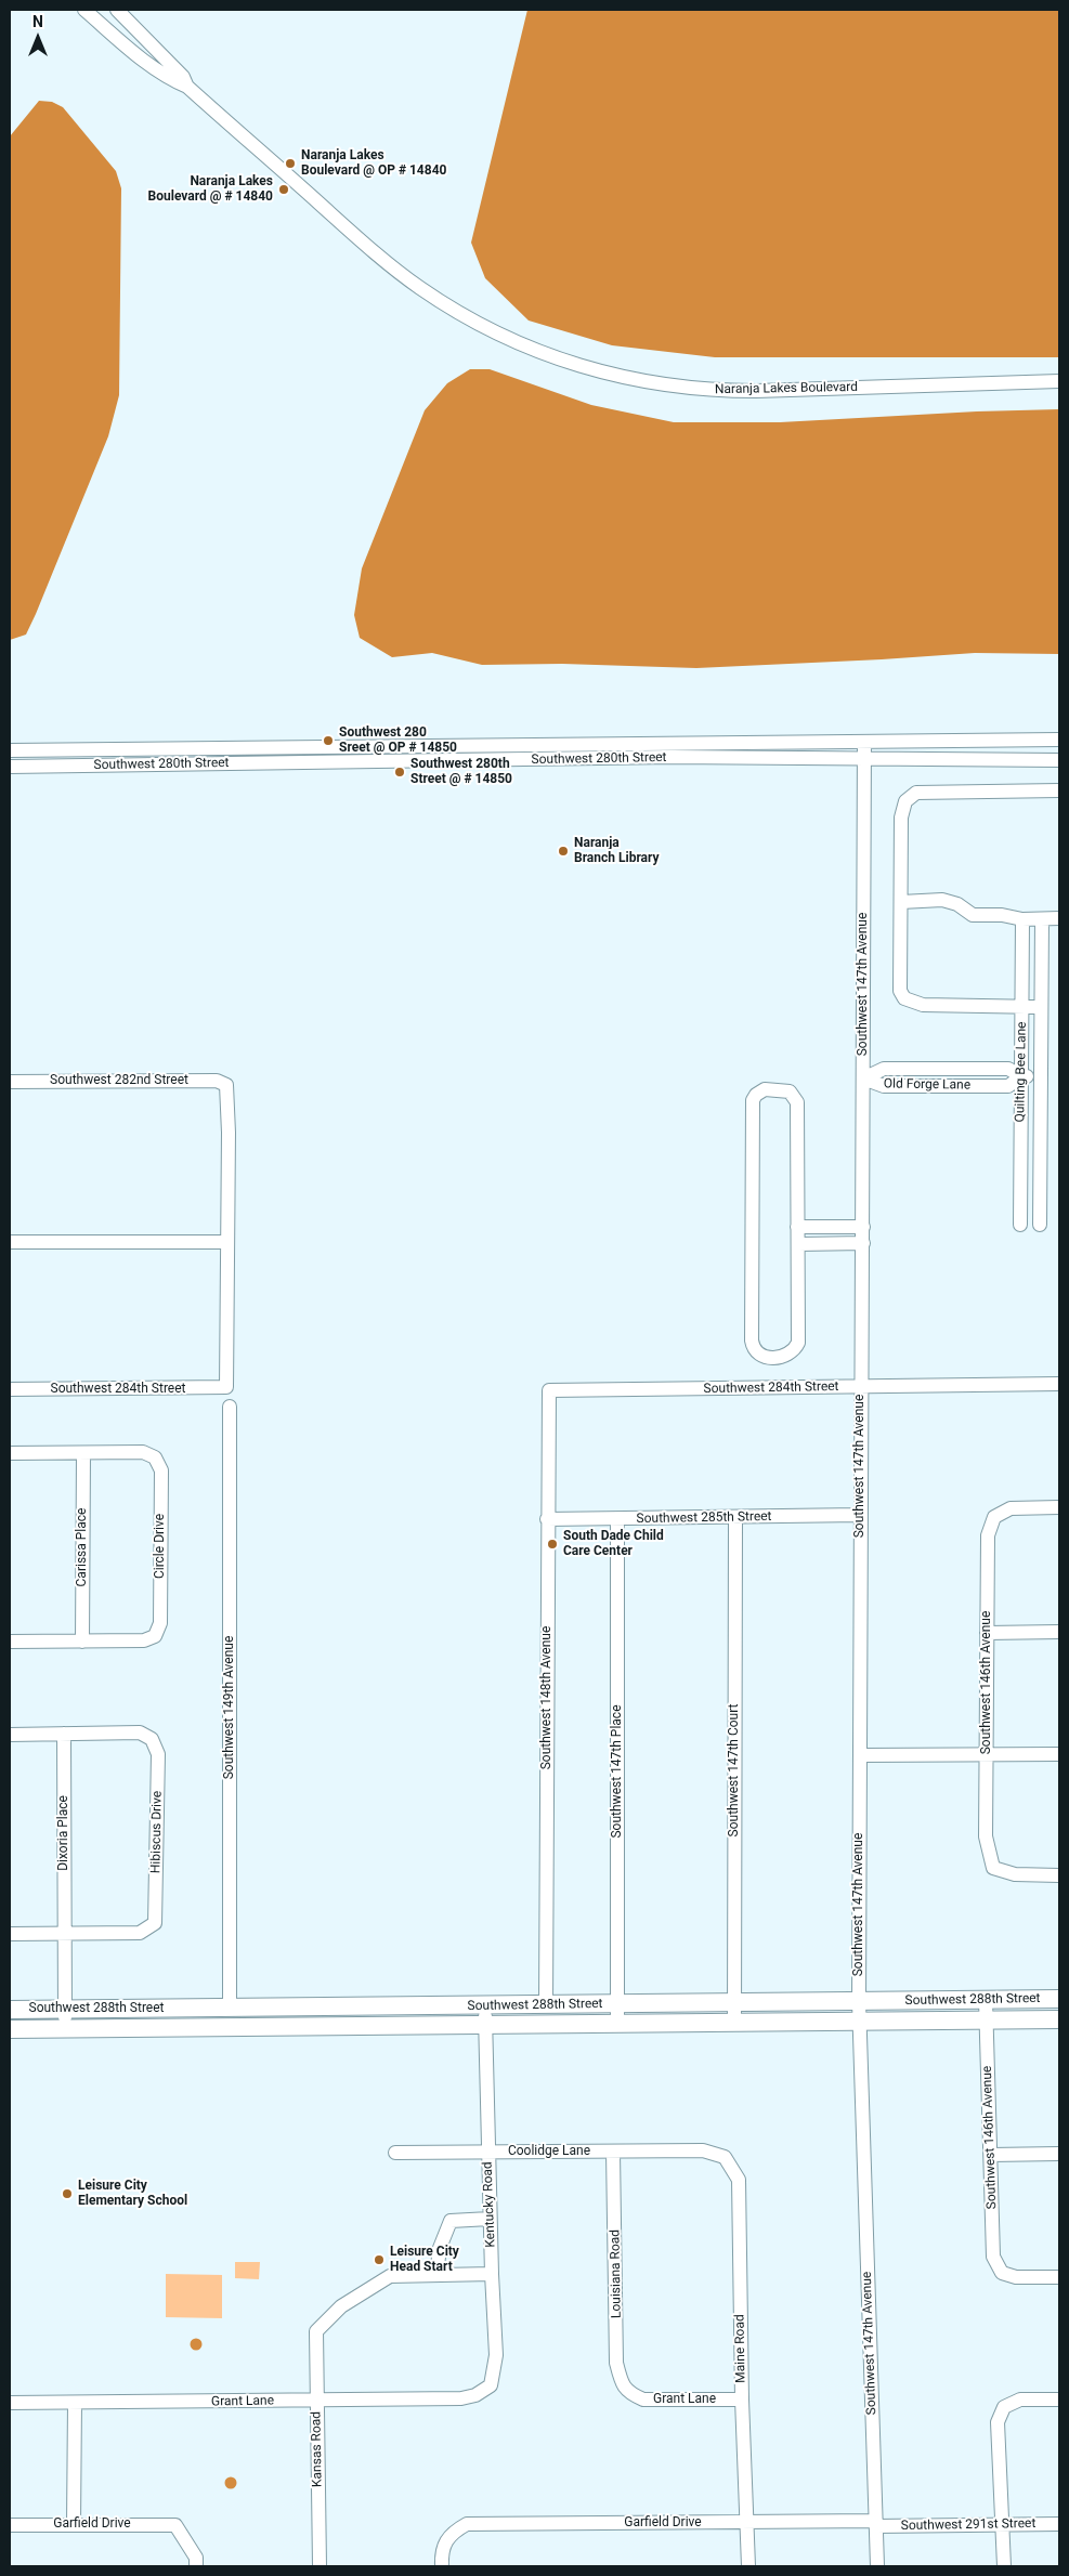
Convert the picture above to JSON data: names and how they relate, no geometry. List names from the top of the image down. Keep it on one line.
{"streets":{"main road":["Southwest 288th Street"],"street":["Naranja Lakes Boulevard","Southwest 280th Street","Southwest 147th Avenue","Quilting Bee Lane","Southwest 282nd Street","Old Forge Lane","Southwest 284th Street","Southwest 285th Street","Circle Drive","Carissa Place","Southwest 146th Avenue","Southwest 148th Avenue","Southwest 149th Avenue","Southwest 147th Court","Southwest 147th Place","Hibiscus Drive","Dixoria Place","Coolidge Lane","Kentucky Road","Louisiana Road","Maine Road","Grant Lane","Kansas Road","Garfield Drive","Southwest 291st Street"]},"crossings":[["Southwest 280th Street","Southwest 147th Avenue"],["Southwest 147th Avenue","Old Forge Lane"],["Southwest 147th Avenue","Southwest 284th Street"],["Southwest 147th Avenue","Southwest 285th Street"],["Southwest 147th Avenue","Southwest 288th Street"],["Southwest 147th Avenue","Garfield Drive"],["Southwest 147th Avenue","Southwest 291st Street"],["Quilting Bee Lane","Old Forge Lane"],["Southwest 282nd Street","Southwest 284th Street"],["Southwest 284th Street","Southwest 148th Avenue"],["Southwest 285th Street","Southwest 148th Avenue"],["Southwest 285th Street","Southwest 147th Court"],["Southwest 285th Street","Southwest 147th Place"],["Circle Drive","Carissa Place"],["Southwest 146th Avenue","Southwest 288th Street"],["Southwest 148th Avenue","Southwest 288th Street"],["Southwest 149th Avenue","Southwest 288th Street"],["Southwest 147th Court","Southwest 288th Street"],["Southwest 147th Place","Southwest 288th Street"],["Hibiscus Drive","Dixoria Place"],["Dixoria Place","Southwest 288th Street"],["Southwest 288th Street","Kentucky Road"],["Coolidge Lane","Kentucky Road"],["Coolidge Lane","Louisiana Road"],["Coolidge Lane","Maine Road"],["Kentucky Road","Grant Lane"],["Louisiana Road","Grant Lane"],["Maine Road","Grant Lane"],["Maine Road","Garfield Drive"],["Grant Lane","Kansas Road"],["Garfield Drive","Southwest 291st Street"]],"places":["Naranja Lakes Boulevard @ OP # 14840","Naranja Lakes Boulevard @ # 14840","Southwest 280 Sreet @ OP # 14850","Southwest 280th Street @ # 14850","Naranja Branch Library","South Dade Child Care Center","Leisure City Elementary School","Leisure City Head Start"],"north":"top"}
